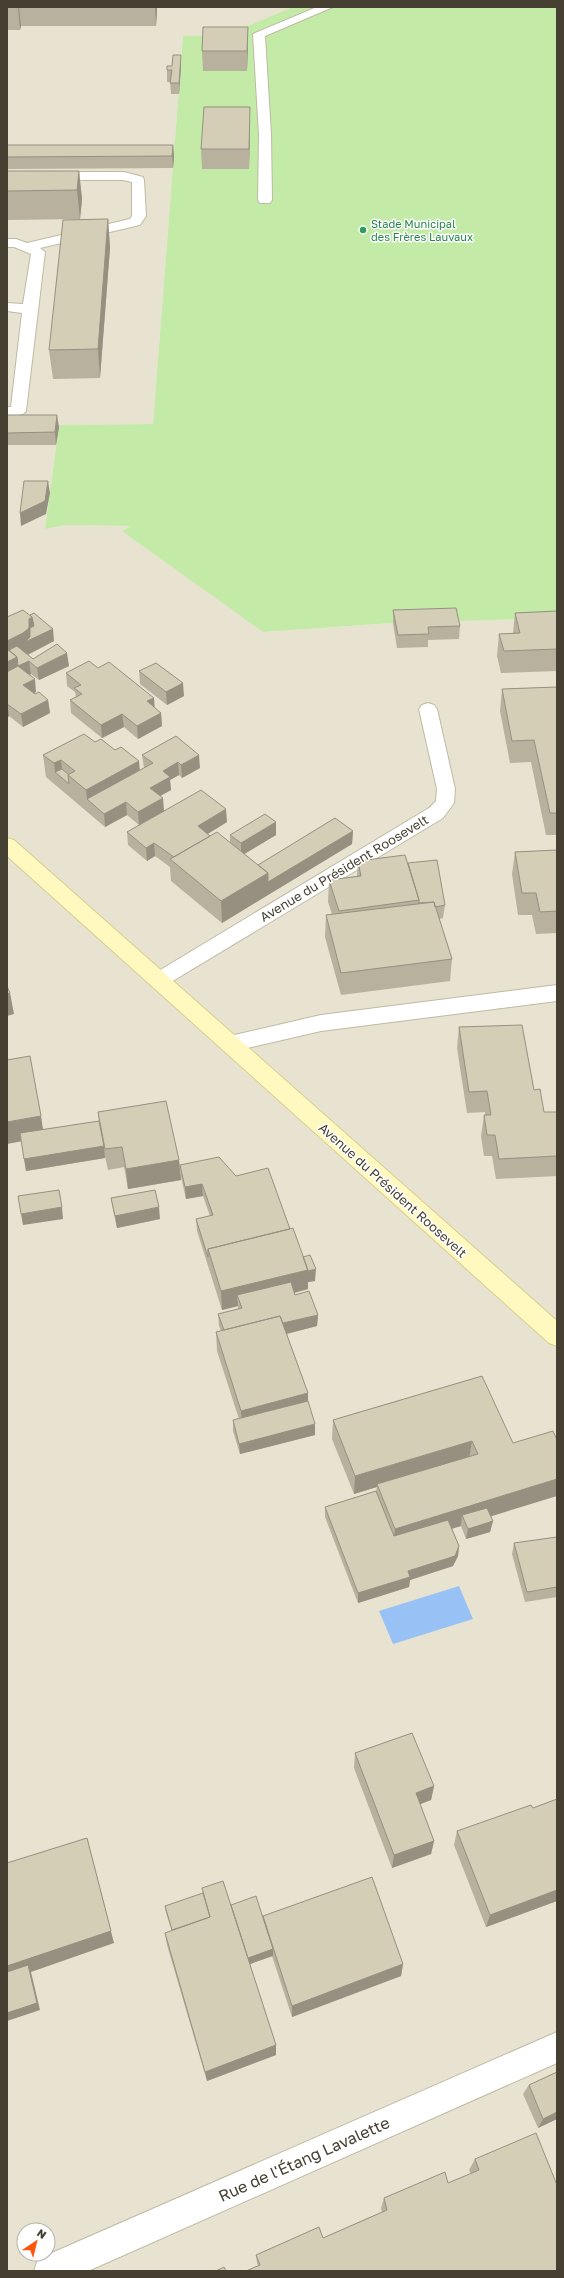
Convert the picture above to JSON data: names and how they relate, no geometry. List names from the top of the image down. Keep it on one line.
{"streets":{"main road":["Avenue du Président Roosevelt"],"street":["Rue de l'Étang Lavalette"]},"places":["Stade Municipal des Frères Lauvaux"],"north":"top right"}
